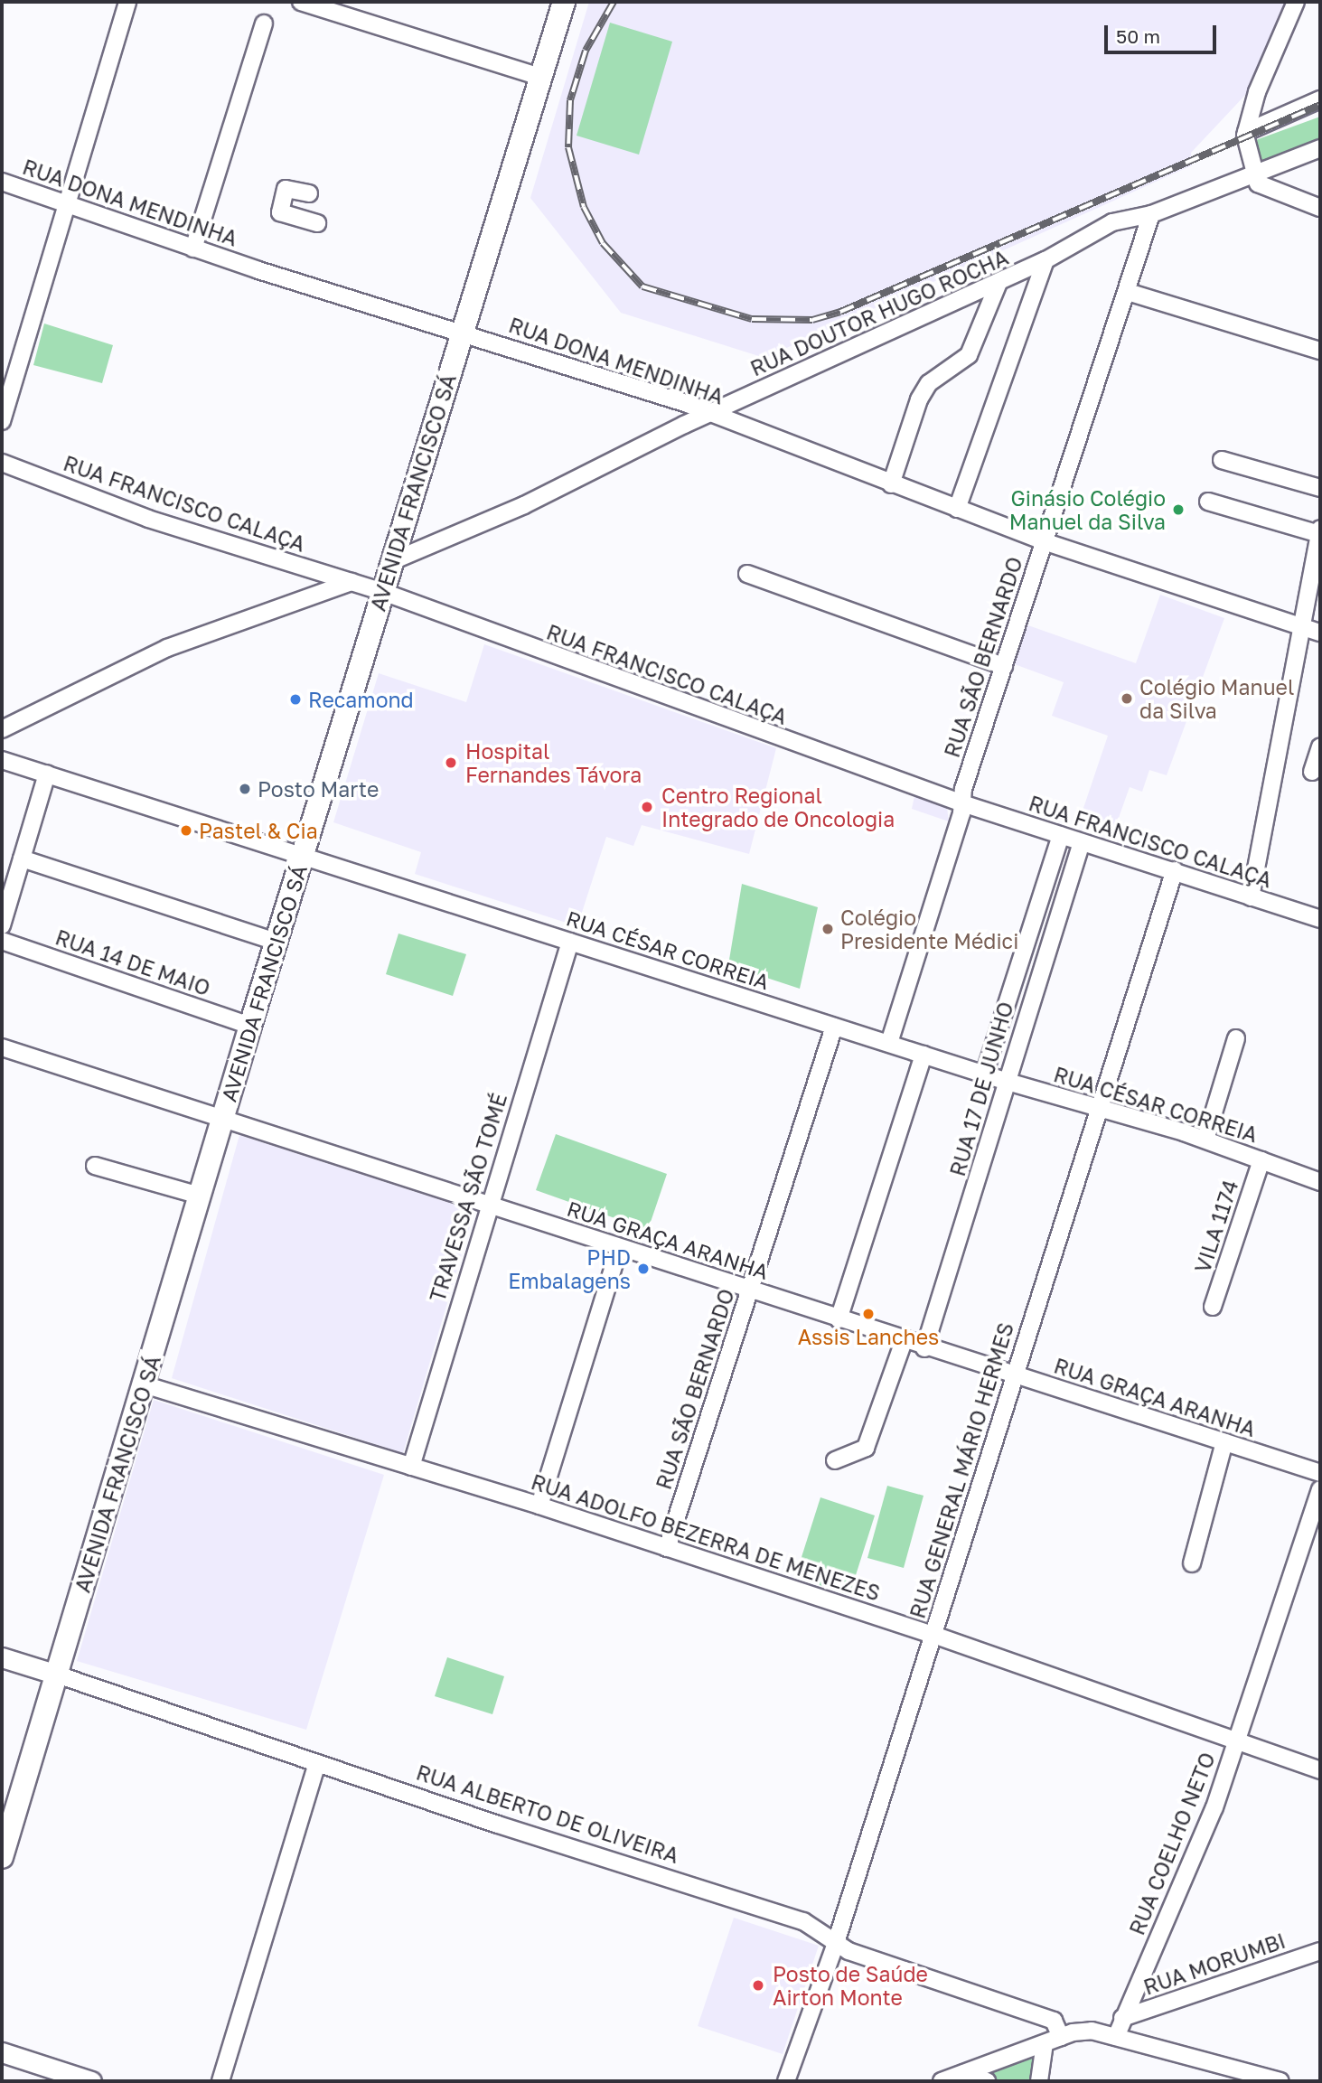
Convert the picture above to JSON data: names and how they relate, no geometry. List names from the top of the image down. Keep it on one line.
{"streets":{"main road":["AVENIDA FRANCISCO SÁ"],"street":["RUA DONA MENDINHA","RUA DOUTOR HUGO ROCHA","RUA FRANCISCO CALAÇA","RUA SÃO BERNARDO","RUA CÉSAR CORREIA","RUA 14 DE MAIO","RUA 17 DE JUNHO","TRAVESSA SÃO TOMÉ","VILA 1174","RUA GRAÇA ARANHA","RUA GENERAL MÁRIO HERMES","RUA ADOLFO BEZERRA DE MENEZES","RUA ALBERTO DE OLIVEIRA","RUA COELHO NETO","RUA MORUMBI"]},"crossings":[["RUA DONA MENDINHA","RUA DOUTOR HUGO ROCHA"],["RUA DONA MENDINHA","AVENIDA FRANCISCO SÁ"],["RUA DONA MENDINHA","RUA SÃO BERNARDO"],["RUA DOUTOR HUGO ROCHA","AVENIDA FRANCISCO SÁ"],["RUA DOUTOR HUGO ROCHA","RUA SÃO BERNARDO"],["AVENIDA FRANCISCO SÁ","RUA FRANCISCO CALAÇA"],["AVENIDA FRANCISCO SÁ","RUA CÉSAR CORREIA"],["AVENIDA FRANCISCO SÁ","RUA 14 DE MAIO"],["AVENIDA FRANCISCO SÁ","RUA GRAÇA ARANHA"],["AVENIDA FRANCISCO SÁ","RUA ADOLFO BEZERRA DE MENEZES"],["AVENIDA FRANCISCO SÁ","RUA ALBERTO DE OLIVEIRA"],["RUA FRANCISCO CALAÇA","RUA SÃO BERNARDO"],["RUA FRANCISCO CALAÇA","RUA 17 DE JUNHO"],["RUA FRANCISCO CALAÇA","RUA GENERAL MÁRIO HERMES"],["RUA SÃO BERNARDO","RUA CÉSAR CORREIA"],["RUA SÃO BERNARDO","RUA GRAÇA ARANHA"],["RUA SÃO BERNARDO","RUA ADOLFO BEZERRA DE MENEZES"],["RUA CÉSAR CORREIA","RUA 17 DE JUNHO"],["RUA CÉSAR CORREIA","TRAVESSA SÃO TOMÉ"],["RUA CÉSAR CORREIA","VILA 1174"],["RUA CÉSAR CORREIA","RUA GENERAL MÁRIO HERMES"],["RUA 17 DE JUNHO","RUA GRAÇA ARANHA"],["TRAVESSA SÃO TOMÉ","RUA GRAÇA ARANHA"],["TRAVESSA SÃO TOMÉ","RUA ADOLFO BEZERRA DE MENEZES"],["RUA GRAÇA ARANHA","RUA GENERAL MÁRIO HERMES"],["RUA GENERAL MÁRIO HERMES","RUA ADOLFO BEZERRA DE MENEZES"],["RUA GENERAL MÁRIO HERMES","RUA ALBERTO DE OLIVEIRA"],["RUA ADOLFO BEZERRA DE MENEZES","RUA COELHO NETO"],["RUA COELHO NETO","RUA MORUMBI"]],"places":["Ginásio Colégio Manuel da Silva","Colégio Manuel da Silva","Recamond","Hospital Fernandes Távora","Posto Marte","Centro Regional Integrado de Oncologia","Pastel & Cia","Colégio Presidente Médici","PHD Embalagens","Assis Lanches","Posto de Saúde Airton Monte"],"scale_bar":"50 m"}
